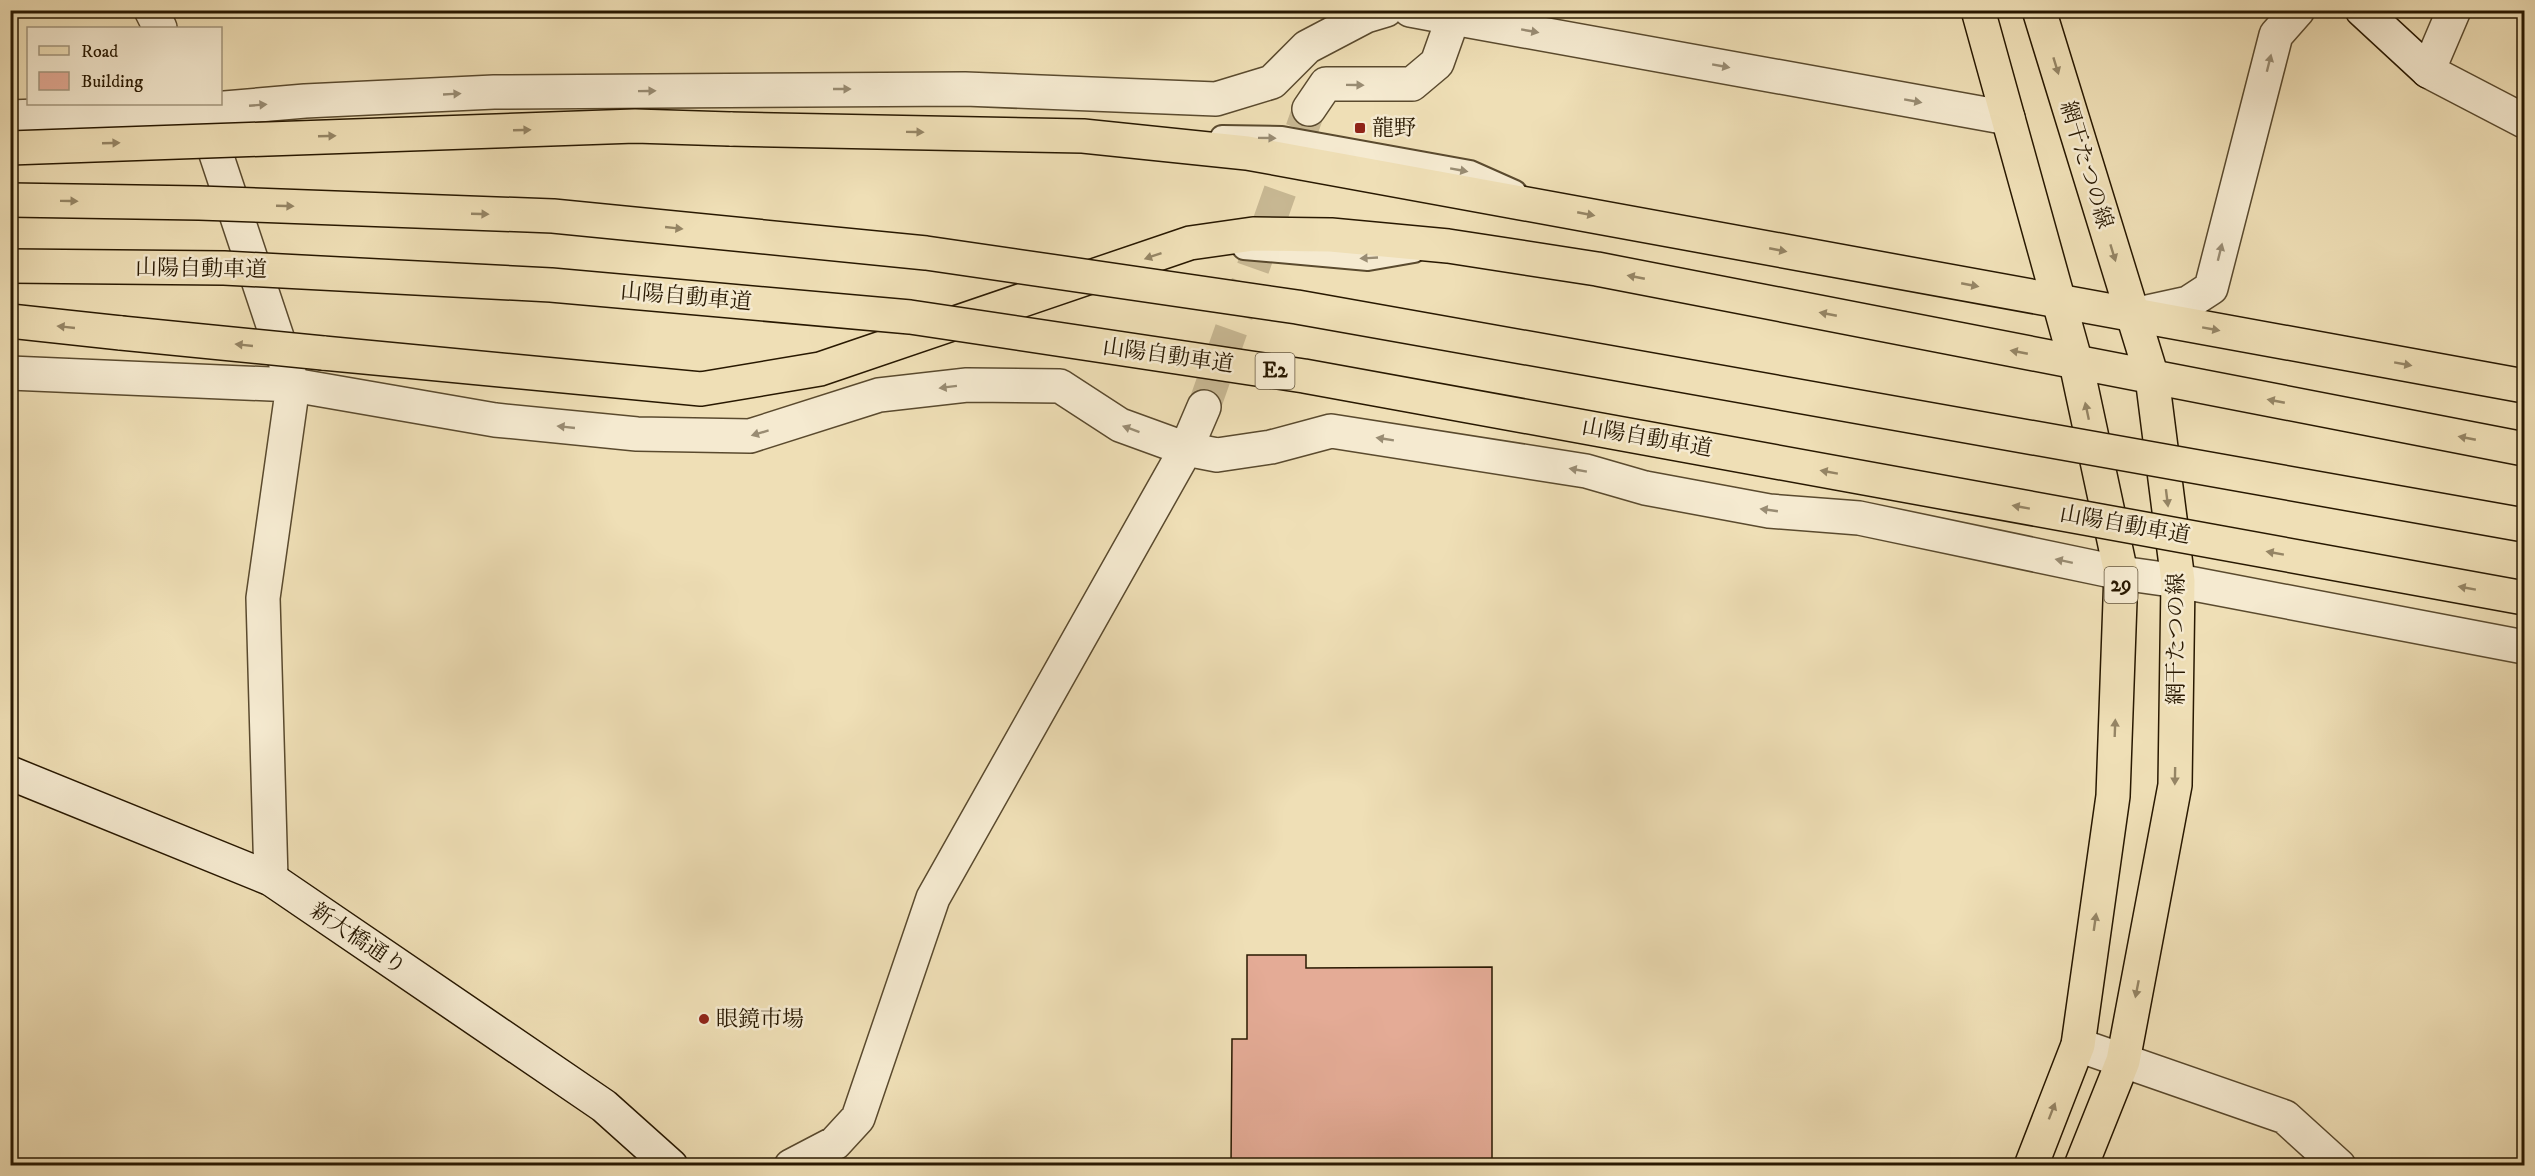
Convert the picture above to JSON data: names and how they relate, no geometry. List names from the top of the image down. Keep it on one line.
{"streets":{"main road":["網干たつの線","山陽自動車道","E2","29"],"street":["新大橋通り"]},"places":{"transit":["龍野"],"other":["眼鏡市場"]},"legend":["Road","Building"]}
